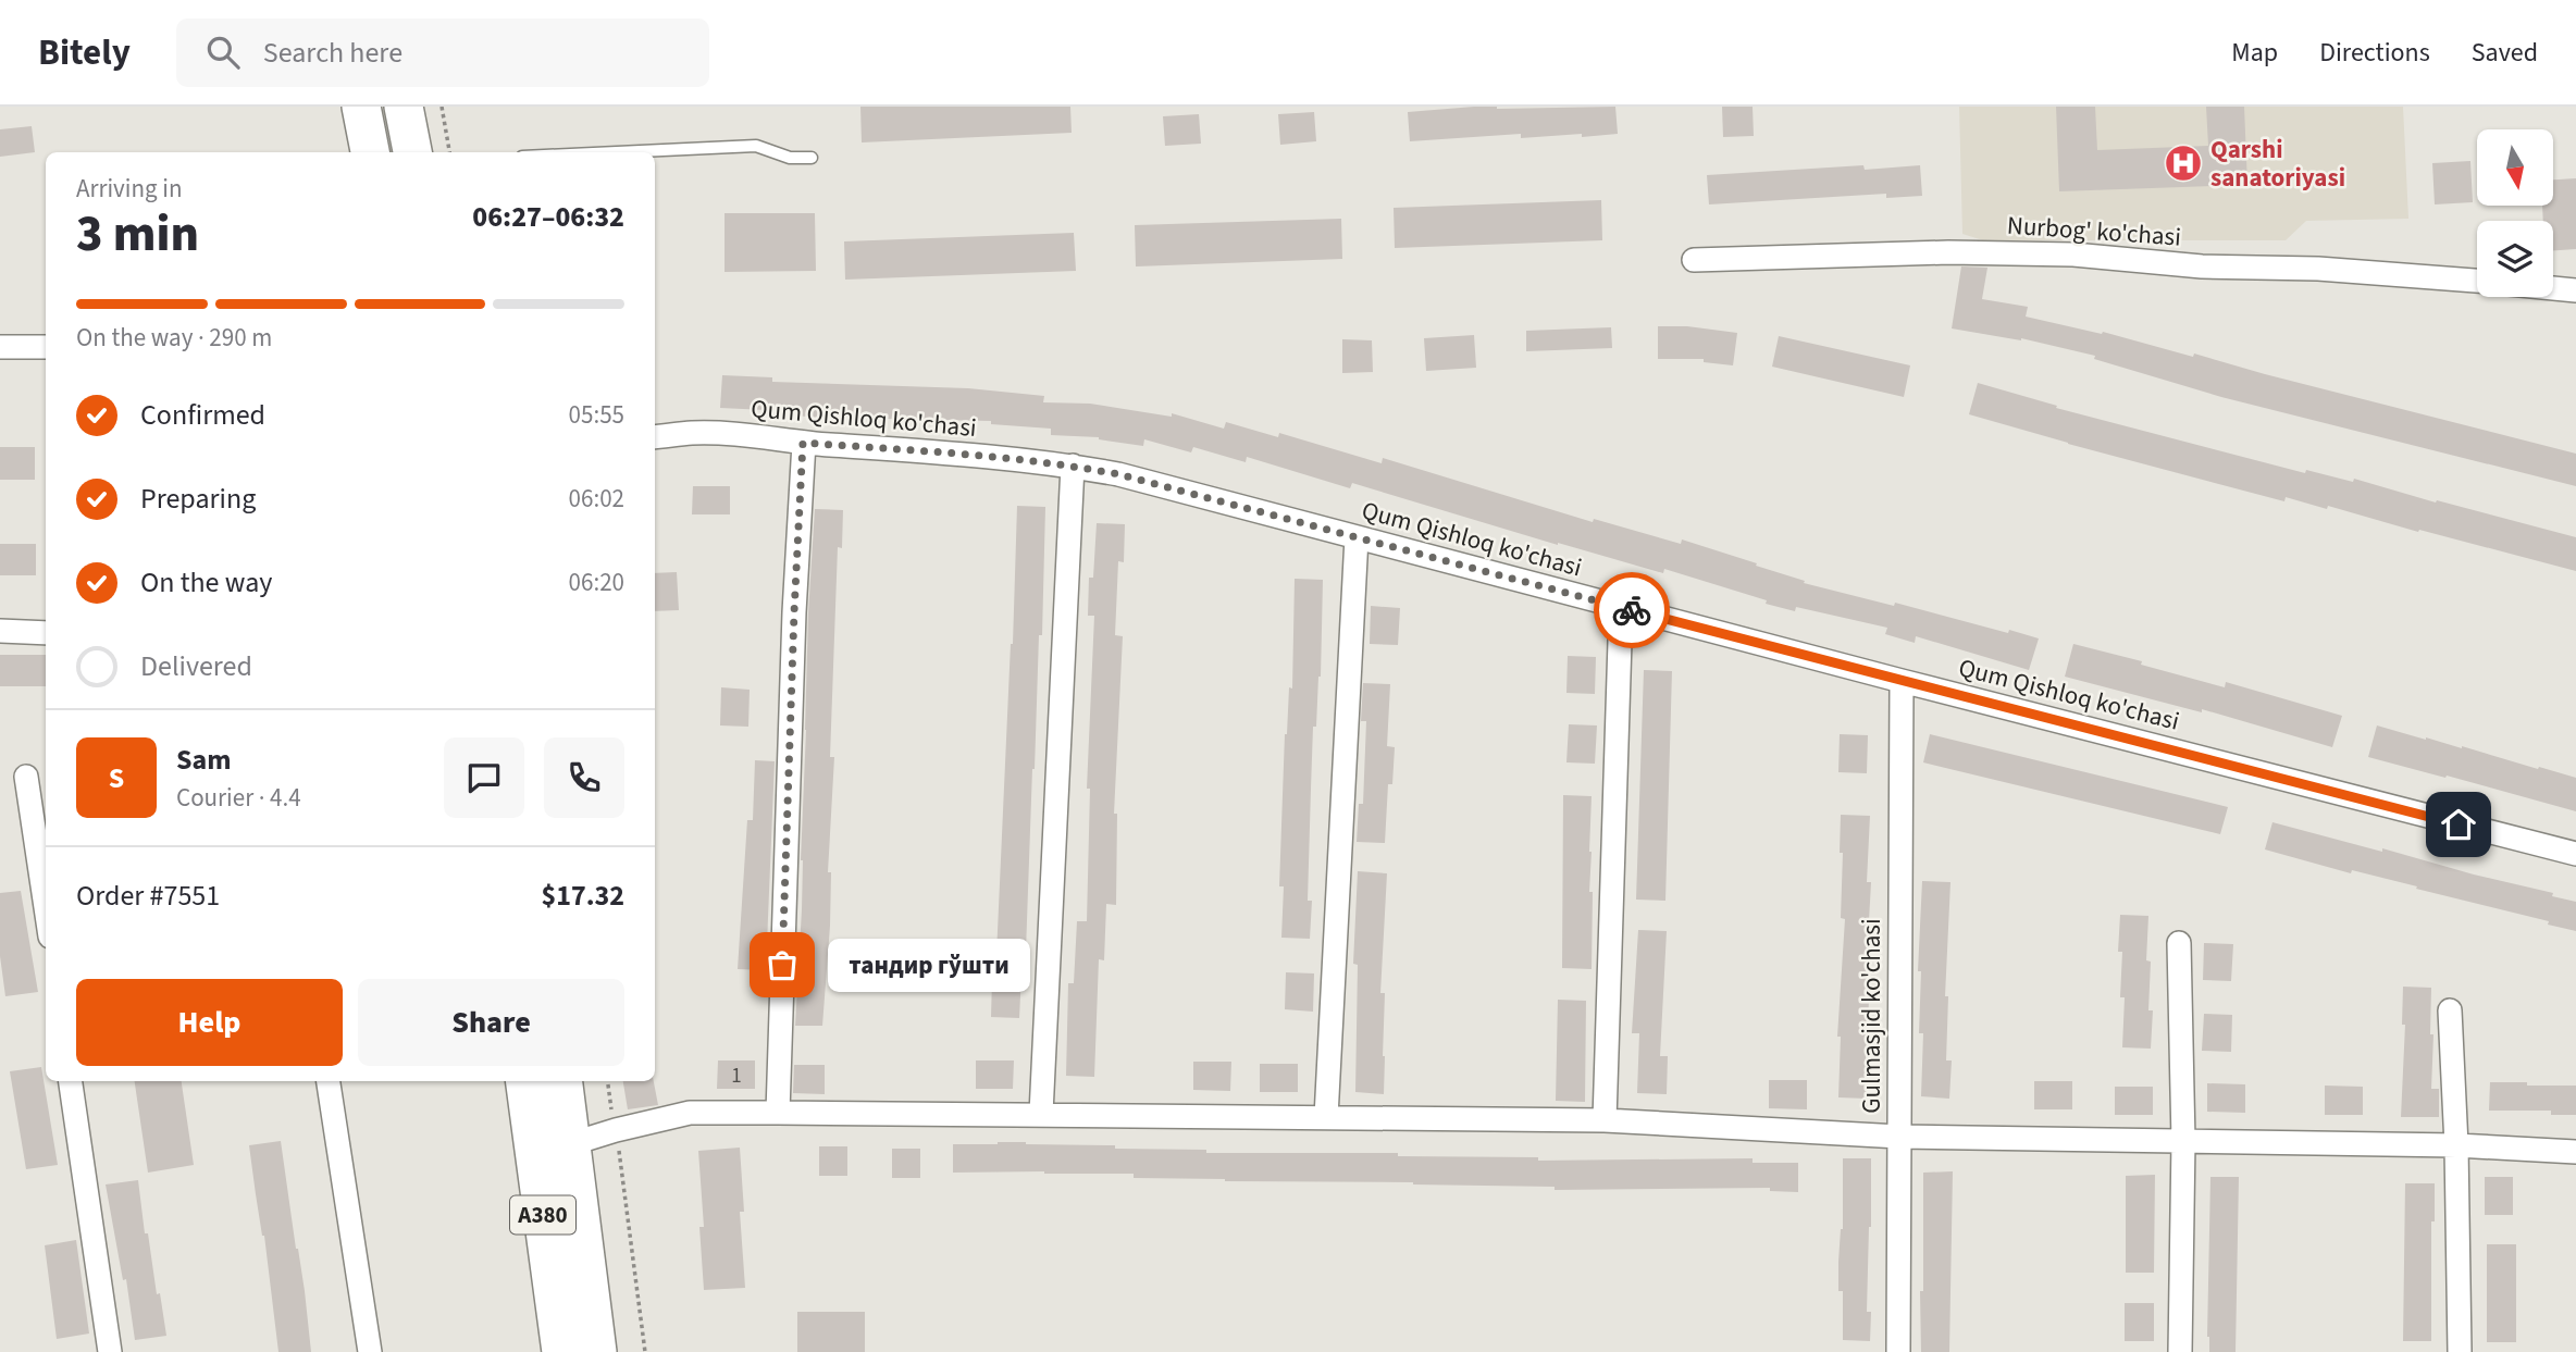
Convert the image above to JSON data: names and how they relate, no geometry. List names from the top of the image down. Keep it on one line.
{"streets":{"highway":["A380"],"street":["Nurbog' ko'chasi","Qum Qishloq ko'chasi","Gulmasjid ko'chasi"]},"crossings":[["Qum Qishloq ko'chasi","Gulmasjid ko'chasi"]],"places":{"hospital":["Qarshi sanatoriyasi"],"other":["тандир гўшти"]},"house_numbers":["1"],"north":"bottom","page":{"header":"Bitely","search":"Search here","nav":["Map","Directions","Saved"],"heading":["3 min","Arriving in","06:27–06:32"],"panel":["Sam","Courier · 4.4","Order #7551","$17.32"],"bar":"On the way · 290 m","list":[["Confirmed","05:55"],["Preparing","06:02"],["On the way","06:20"],"Delivered"],"round":"S","bubble":"тандир гўшти","buttons":["Help","Share"]}}
